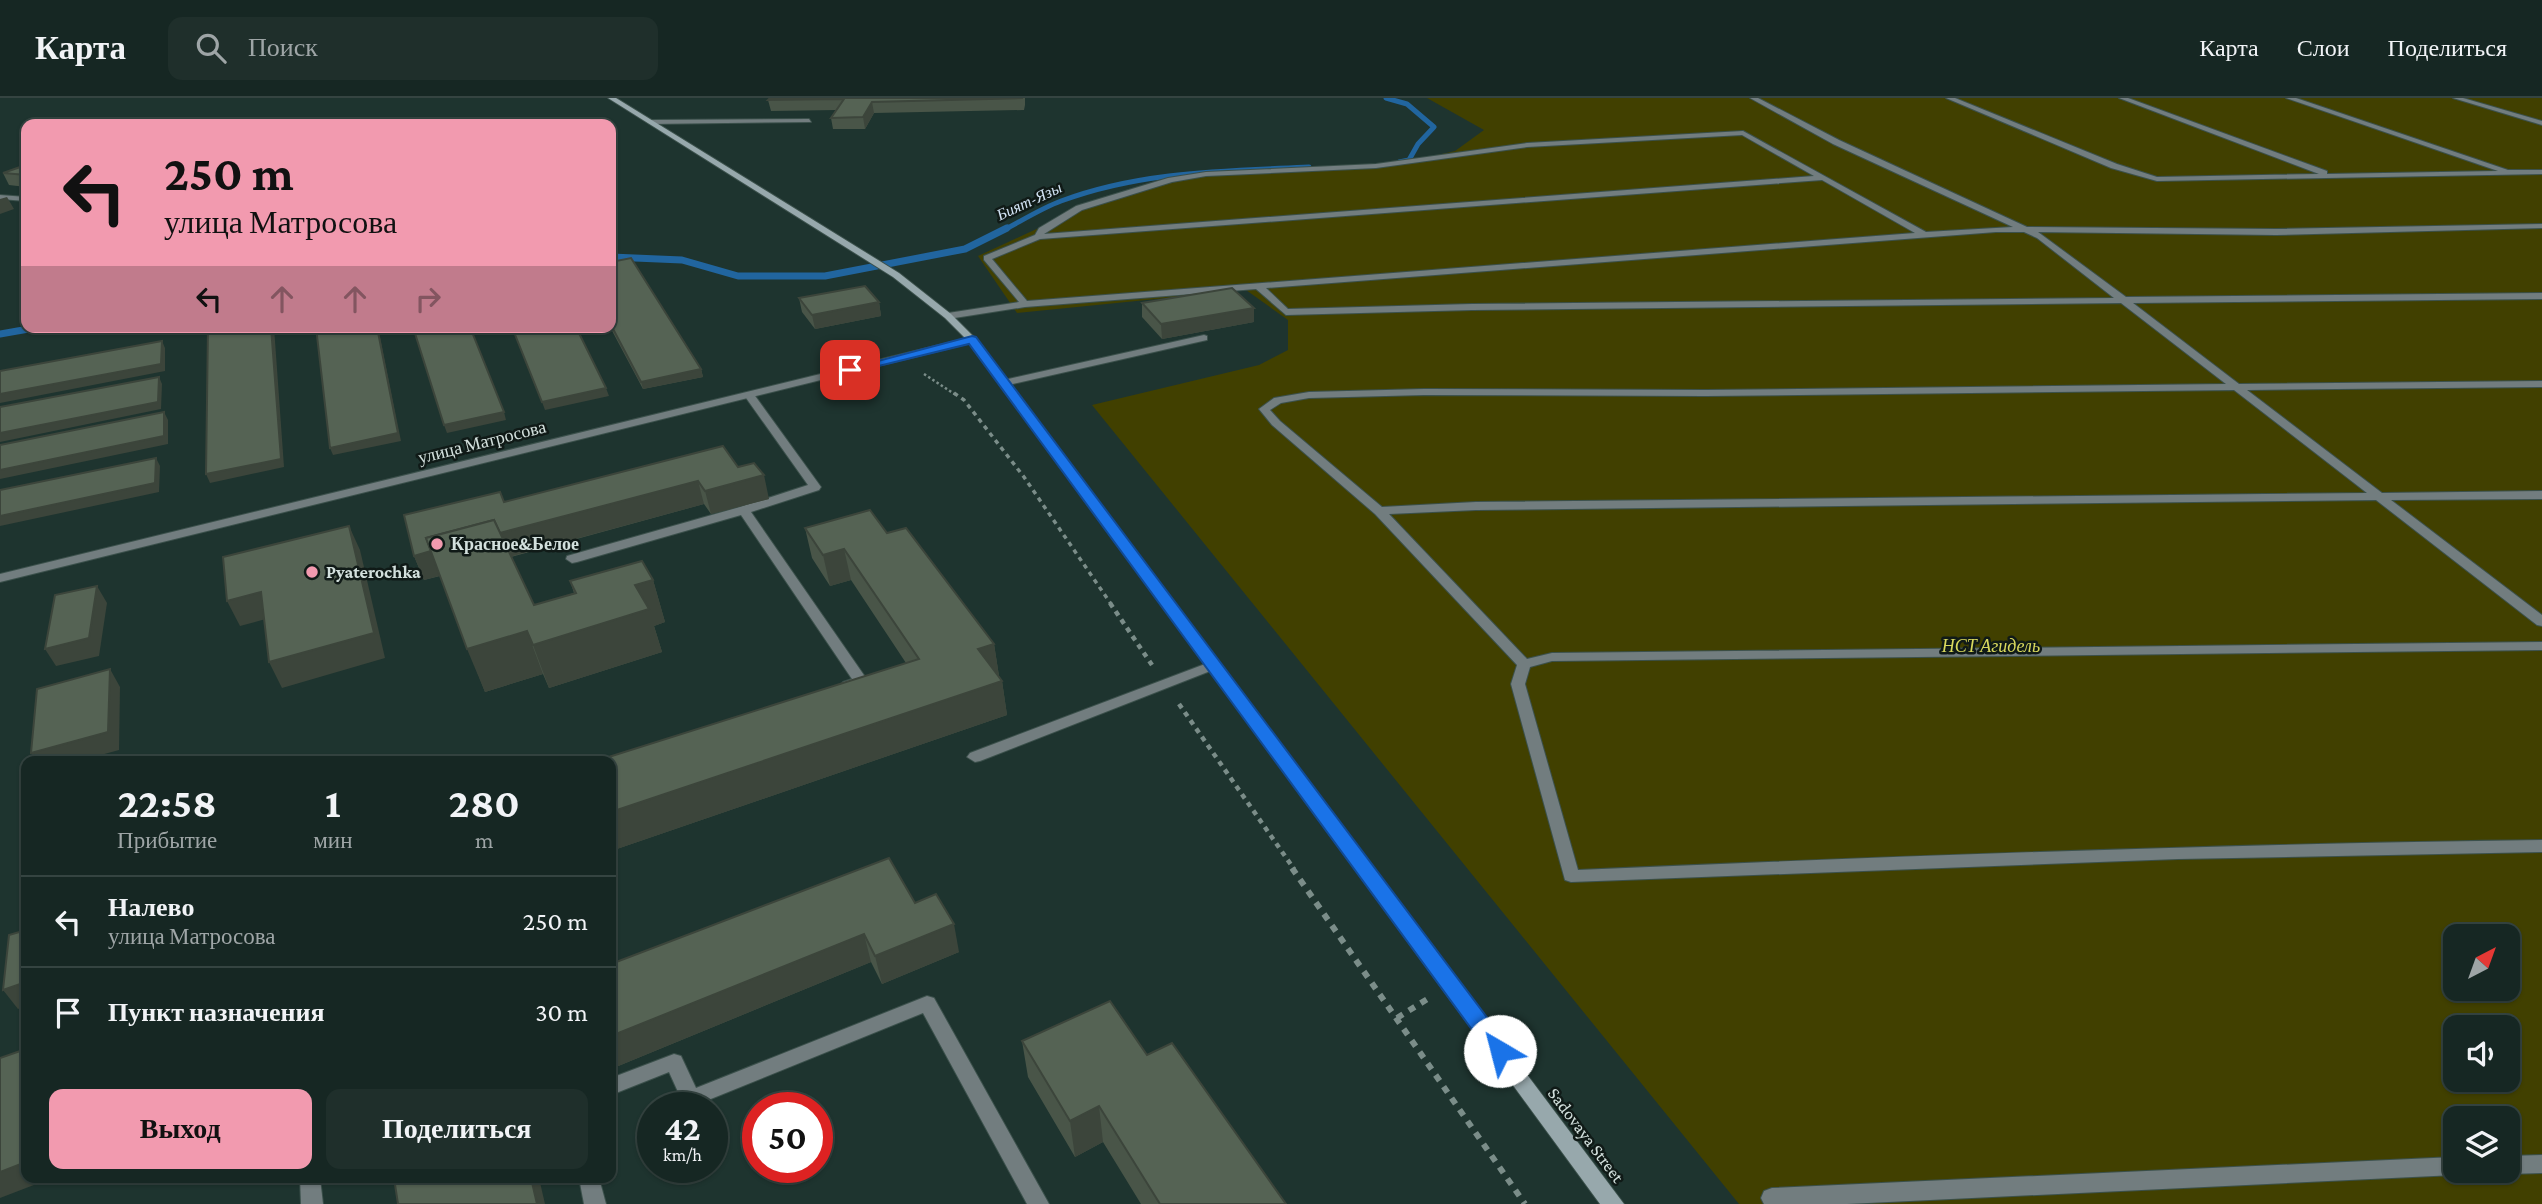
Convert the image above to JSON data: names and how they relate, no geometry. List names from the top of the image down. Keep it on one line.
{"streets":{"main road":["Sadovaya Street"],"street":["улица Матросова"]},"crossings":[["улица Матросова","Sadovaya Street"]],"water":["Бият-Язы"],"parks":["НСТ Агидель"],"places":["Красное&Белое","Pyaterochka"],"north":"top right","page":{"header":"Карта","search":"Поиск","nav":["Карта","Слои","Поделиться"],"turn":["250 m","улица Матросова"],"eta":["22:58","Прибытие","1","мин","280","m"],"list":[{"name":"Налево","note":"улица Матросова","value":"250 m"},{"name":"Пункт назначения","value":"30 m"}],"buttons":["Выход","Поделиться"],"speed":"42 km/h","limit":"50"}}
